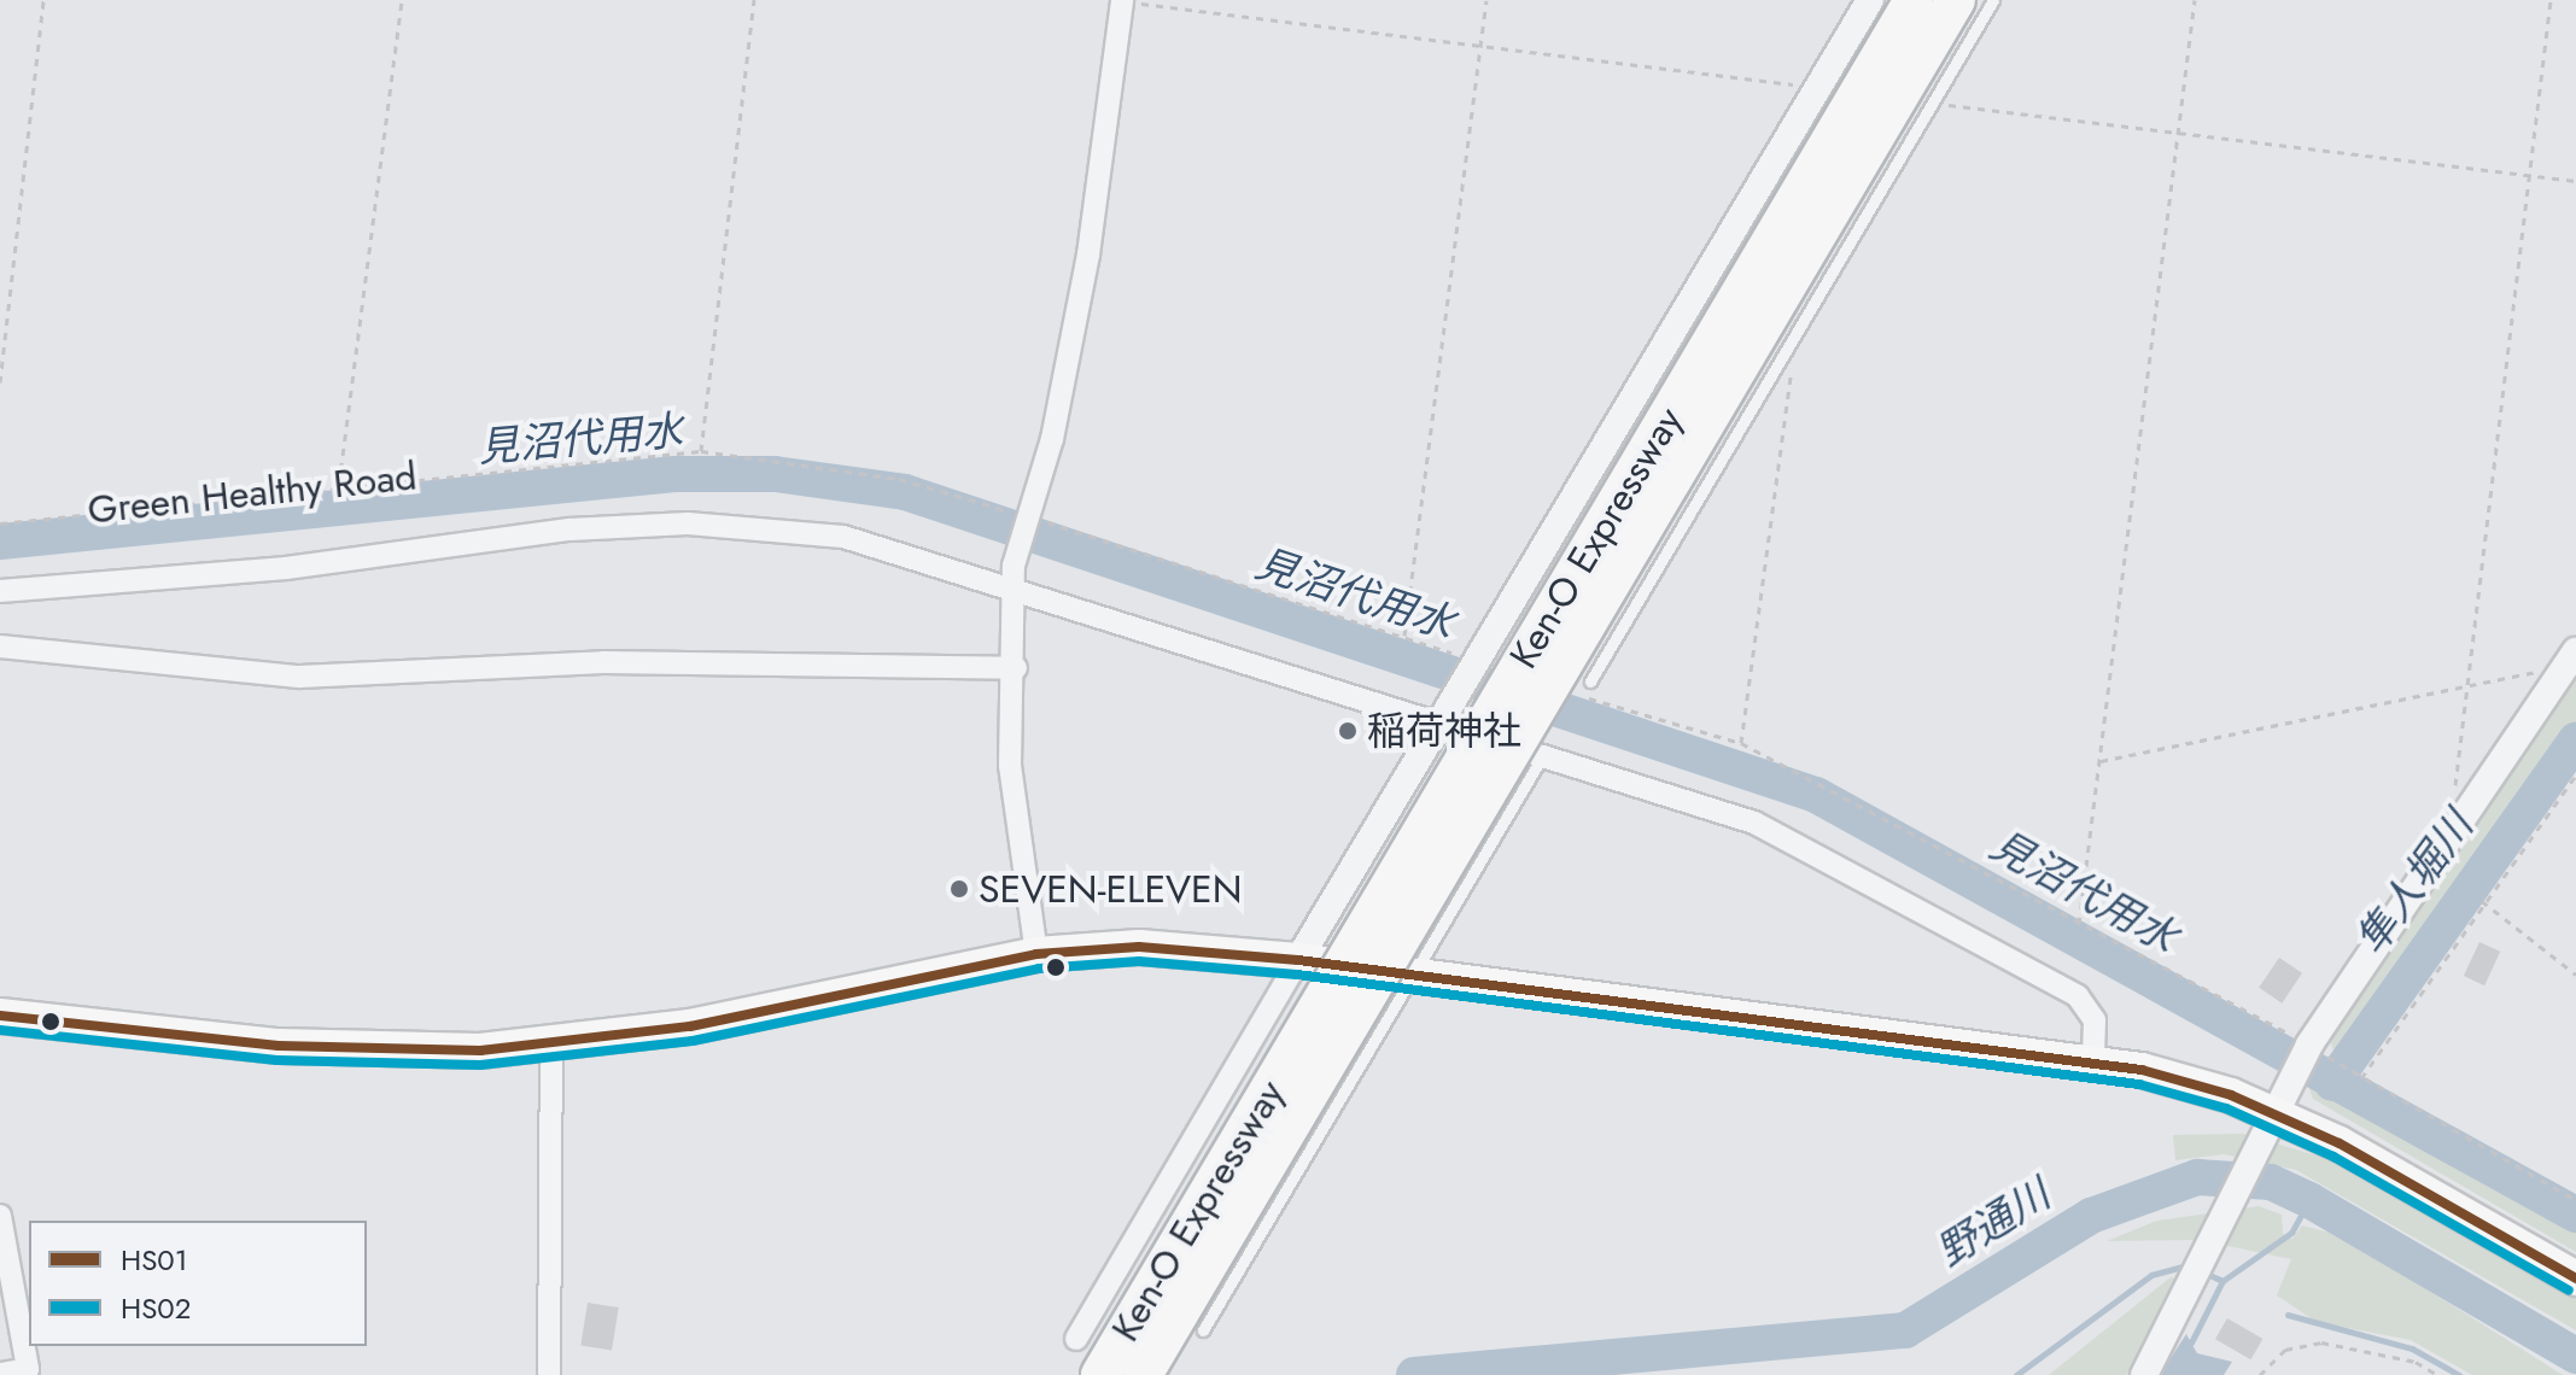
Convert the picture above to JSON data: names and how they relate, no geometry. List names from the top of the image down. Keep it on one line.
{"streets":{"highway":["Ken-O Expressway"],"path":["Green Healthy Road"]},"water":["見沼代用水","隼人堀川","野通川"],"places":["稲荷神社","SEVEN‐ELEVEN"],"lines":["transit line HS01","transit line HS02"],"legend":["HS01","HS02"]}
